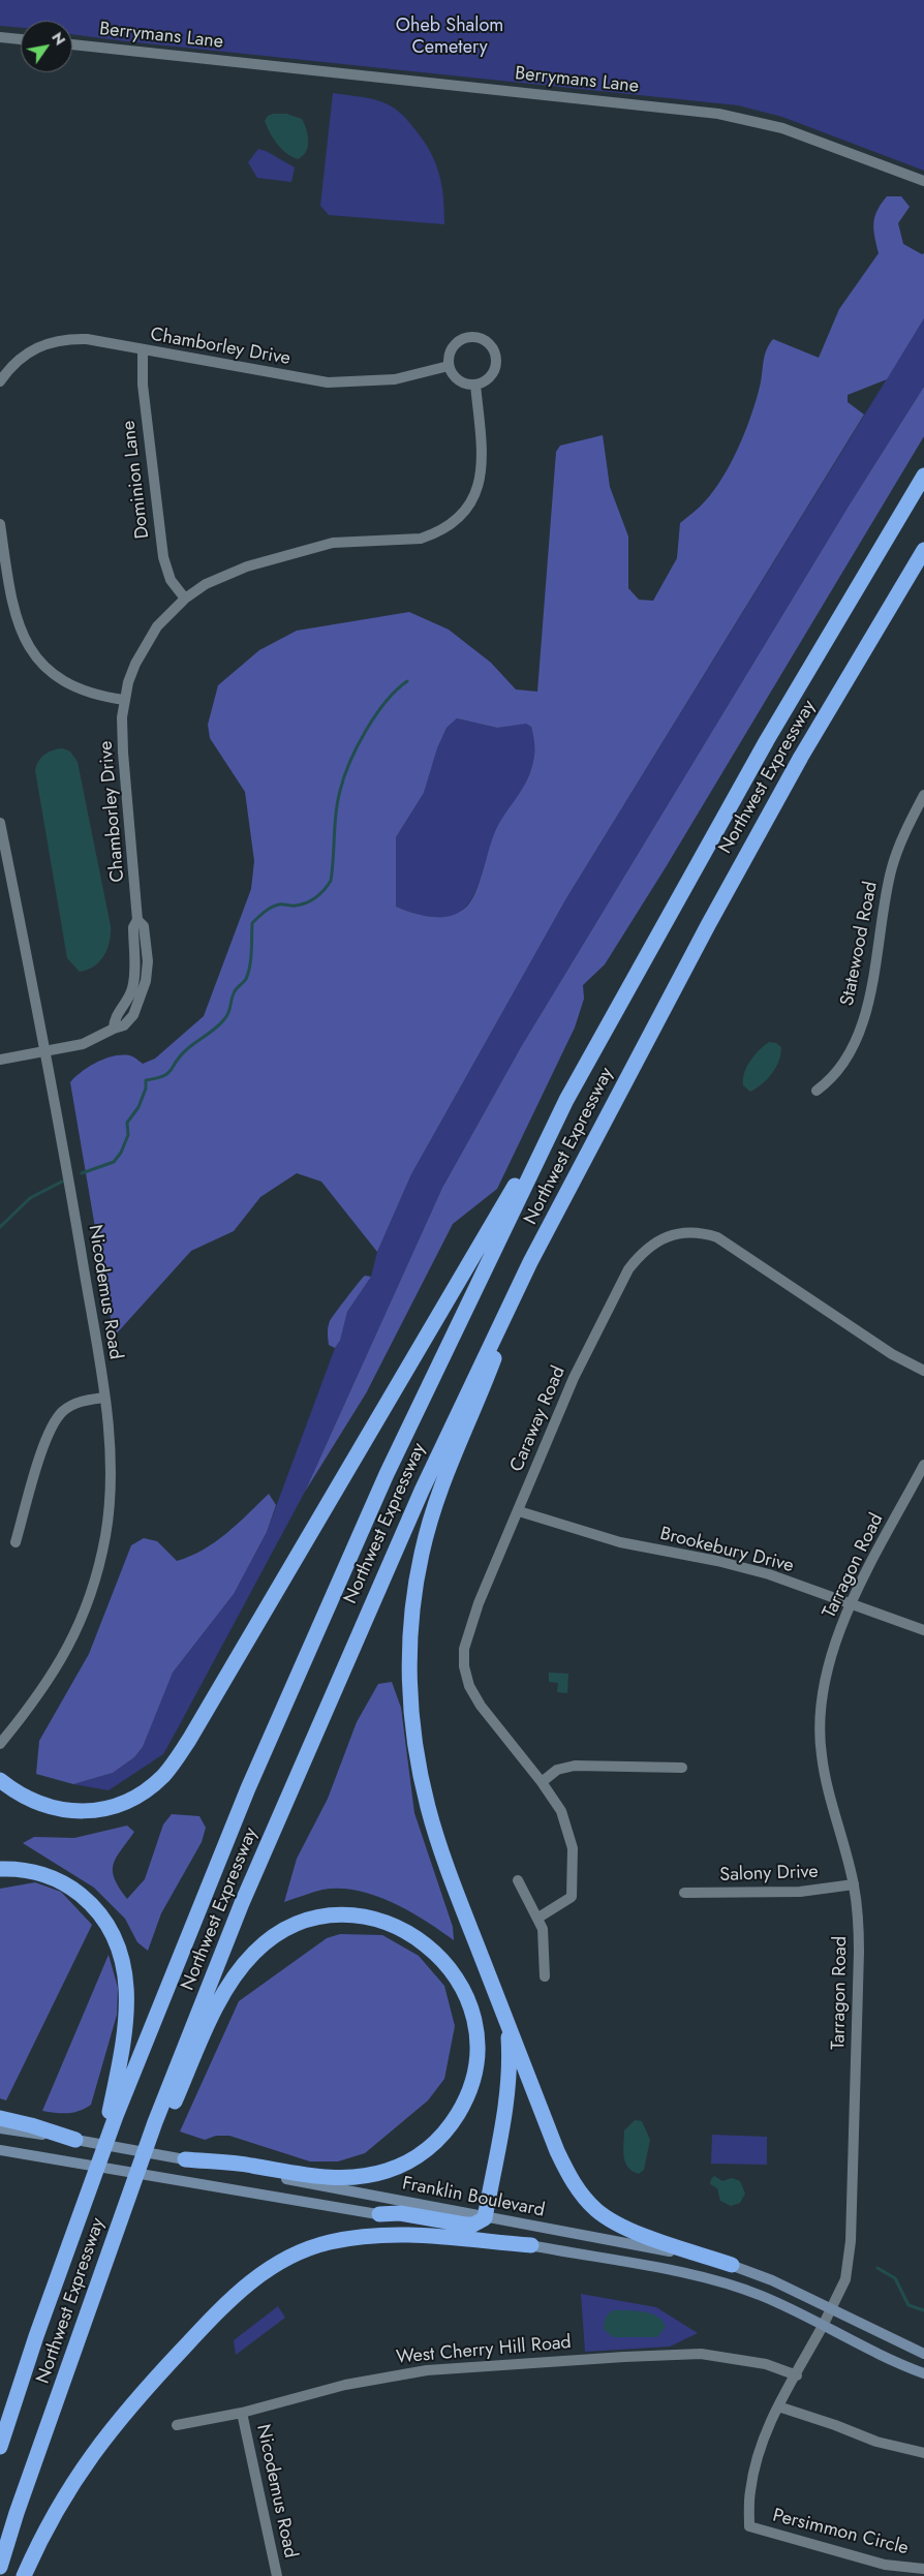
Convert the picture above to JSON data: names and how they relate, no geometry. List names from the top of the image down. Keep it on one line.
{"streets":{"highway":["Northwest Expressway"],"main road":["Franklin Boulevard"],"street":["Berrymans Lane","Chamborley Drive","Dominion Lane","Statewood Road","Nicodemus Road","Caraway Road","Brookebury Drive","Tarragon Road","Salony Drive","West Cherry Hill Road","Persimmon Circle"]},"crossings":[["Chamborley Drive","Dominion Lane"],["Chamborley Drive","Nicodemus Road"],["Nicodemus Road","West Cherry Hill Road"],["Caraway Road","Brookebury Drive"],["Brookebury Drive","Tarragon Road"],["Tarragon Road","Salony Drive"],["Tarragon Road","Franklin Boulevard"],["Tarragon Road","West Cherry Hill Road"],["Tarragon Road","Persimmon Circle"]],"parks":["Oheb Shalom Cemetery"],"north":"top right"}
